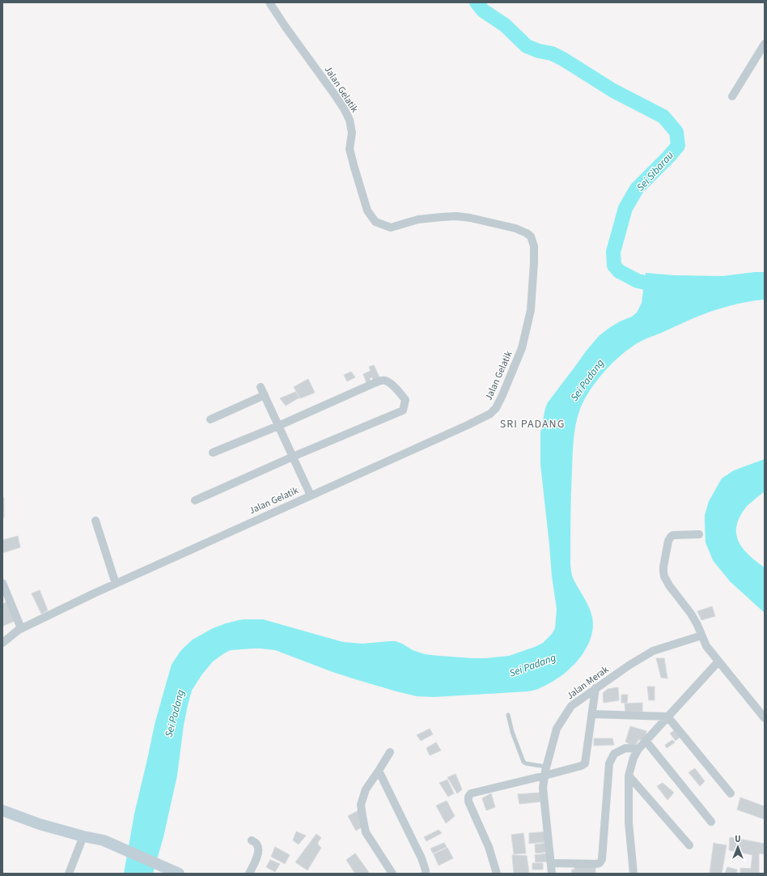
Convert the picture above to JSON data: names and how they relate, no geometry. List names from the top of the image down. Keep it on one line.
{"streets":{"street":["Jalan Gelatik","Jalan Merak"]},"districts":["SRI PADANG"],"water":["Sei Sibarau","Sei Padang"],"north":"top"}
